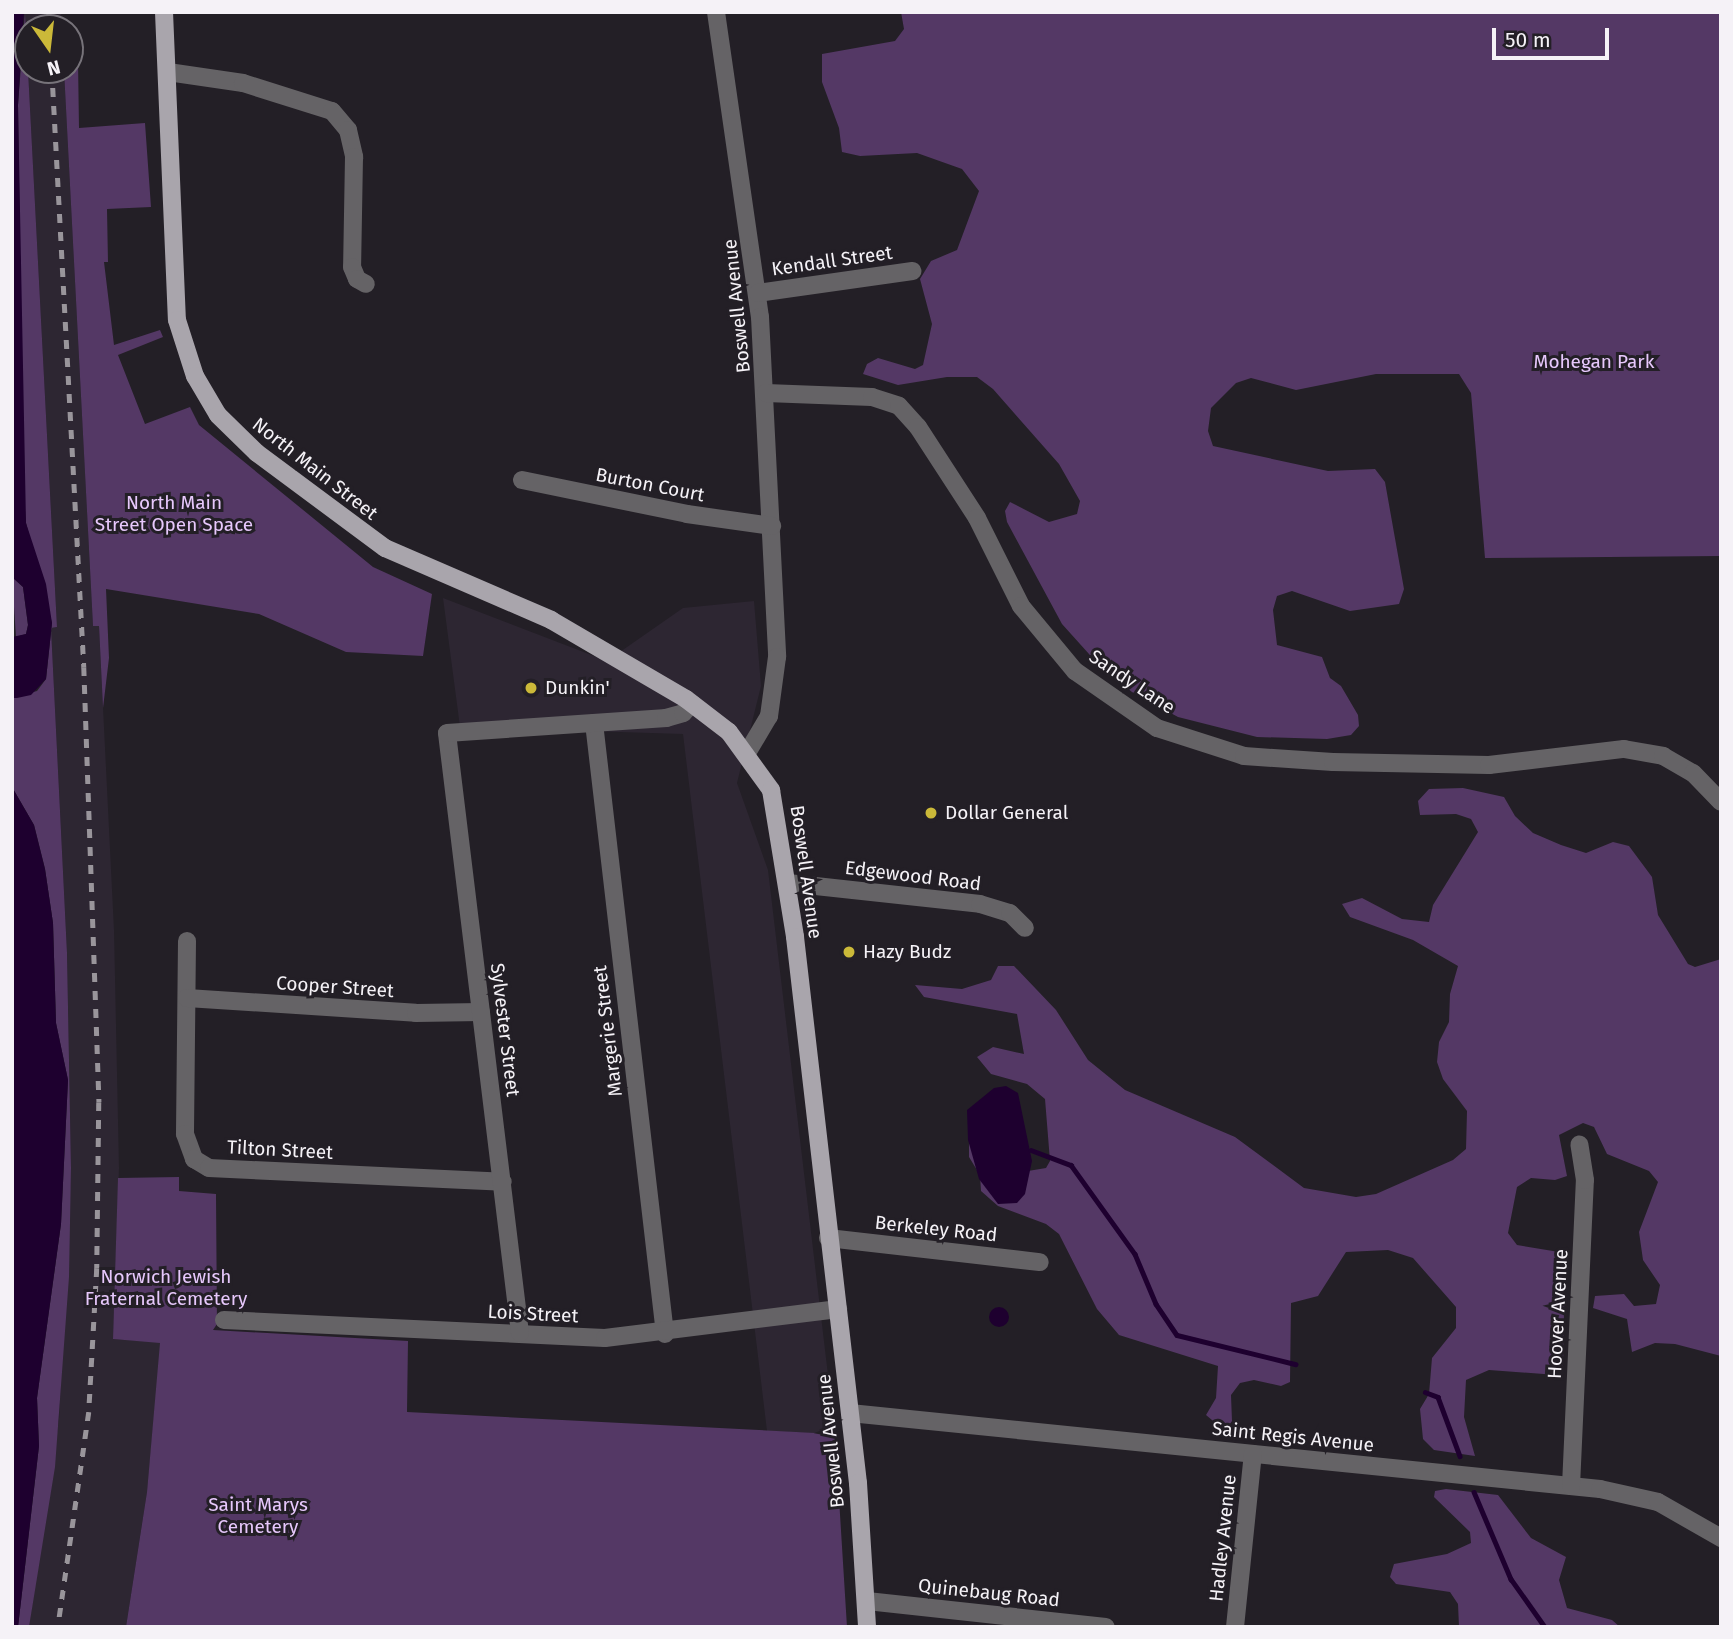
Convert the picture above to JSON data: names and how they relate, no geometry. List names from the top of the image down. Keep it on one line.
{"streets":{"main road":["Boswell Avenue","North Main Street"],"street":["Kendall Street","Burton Court","Sandy Lane","Edgewood Road","Cooper Street","Sylvester Street","Margerie Street","Tilton Street","Berkeley Road","Lois Street","Hoover Avenue","Saint Regis Avenue","Hadley Avenue","Quinebaug Road"]},"crossings":[["Kendall Street","Boswell Avenue"],["Boswell Avenue","North Main Street"],["Boswell Avenue","Burton Court"],["Boswell Avenue","Sandy Lane"],["Boswell Avenue","Edgewood Road"],["Boswell Avenue","Berkeley Road"],["Boswell Avenue","Lois Street"],["Boswell Avenue","Saint Regis Avenue"],["Boswell Avenue","Quinebaug Road"],["Cooper Street","Sylvester Street"],["Cooper Street","Tilton Street"],["Sylvester Street","Margerie Street"],["Sylvester Street","Tilton Street"],["Sylvester Street","Lois Street"],["Margerie Street","Lois Street"],["Hoover Avenue","Saint Regis Avenue"],["Saint Regis Avenue","Hadley Avenue"]],"parks":["Mohegan Park","North Main Street Open Space","Norwich Jewish Fraternal Cemetery","Saint Marys Cemetery"],"places":["Dunkin'","Dollar General","Hazy Budz"],"scale_bar":"50 m","north":"bottom"}
